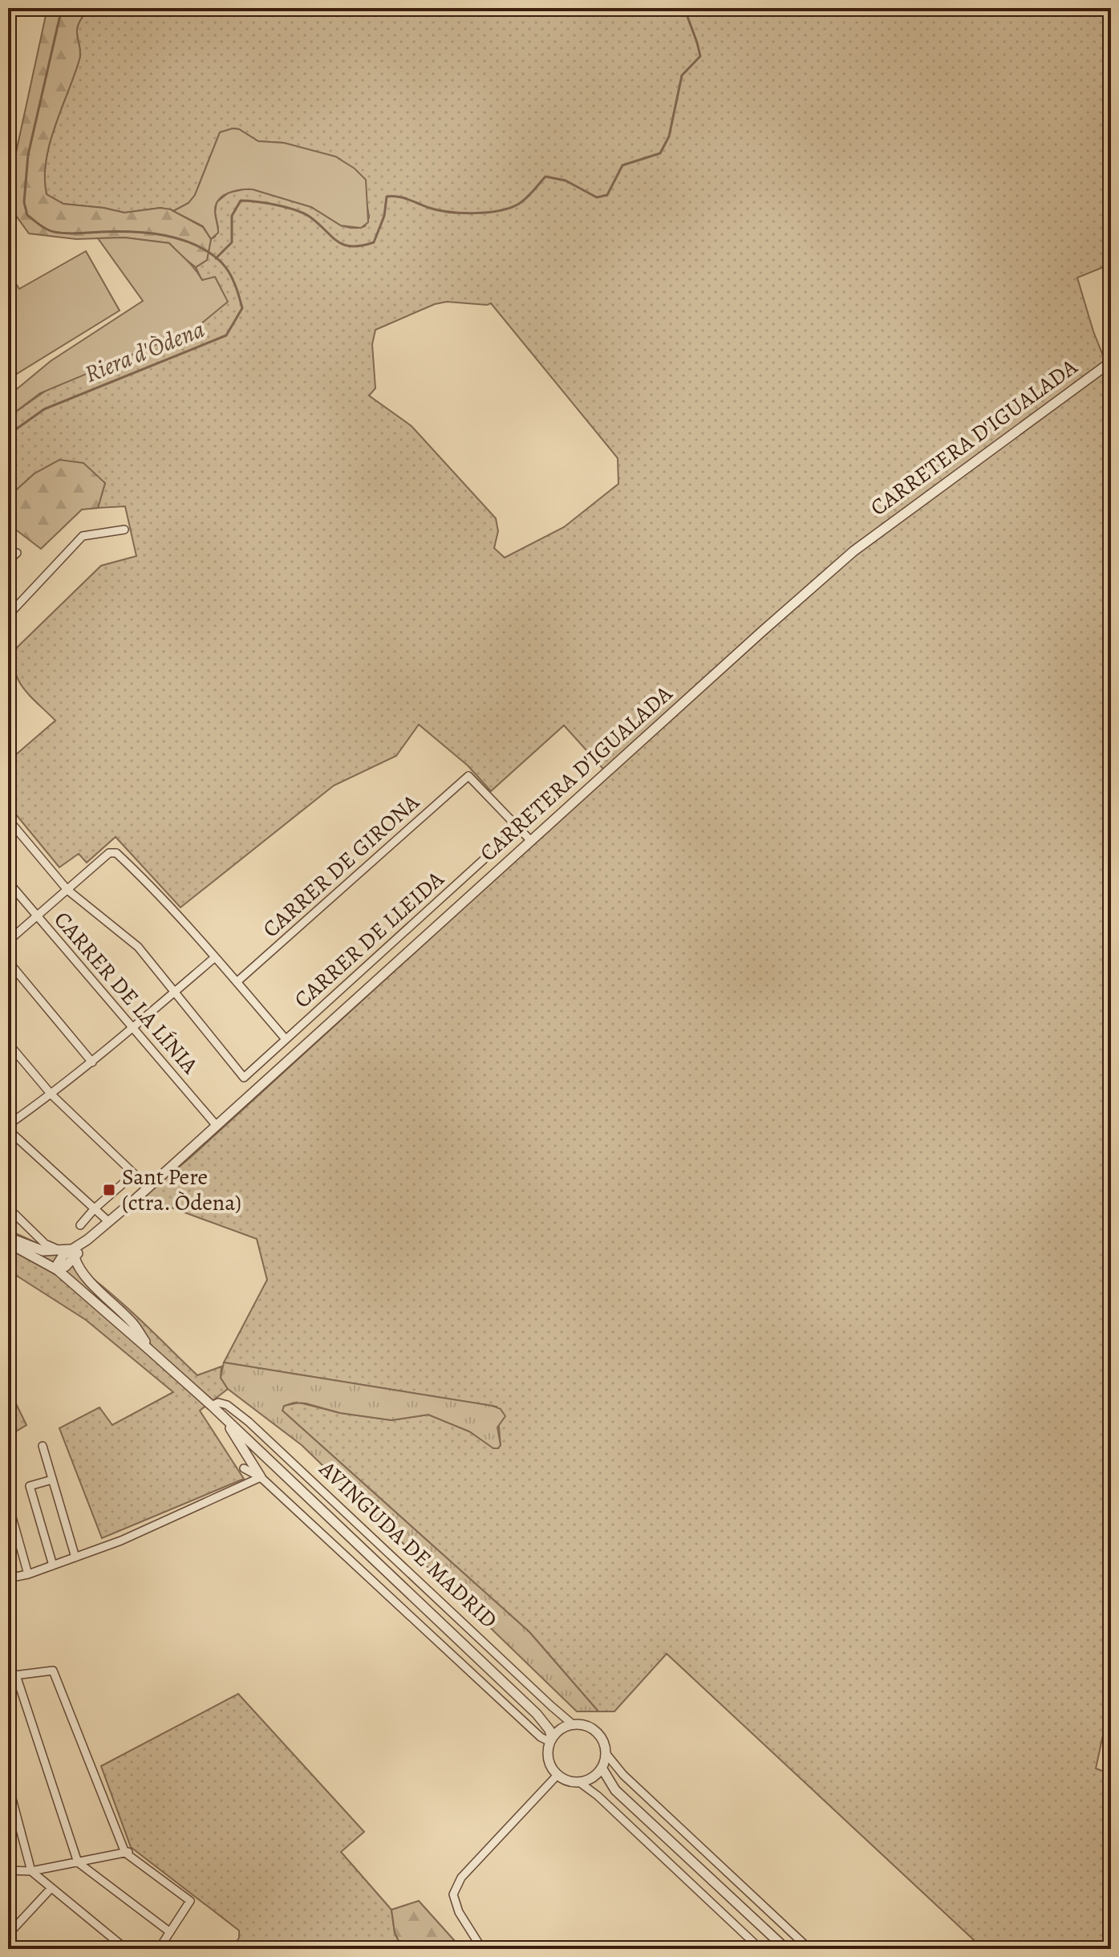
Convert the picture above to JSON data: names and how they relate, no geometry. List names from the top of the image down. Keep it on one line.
{"streets":{"street":["CARRETERA D'IGUALADA","CARRER DE GIRONA","CARRER DE LLEIDA","CARRER DE LA LÍNIA","AVINGUDA DE MADRID"]},"crossings":[["CARRETERA D'IGUALADA","CARRER DE LA LÍNIA"],["CARRETERA D'IGUALADA","AVINGUDA DE MADRID"],["CARRER DE GIRONA","CARRER DE LLEIDA"]],"water":["Riera d'Òdena"],"places":{"transit":["Sant Pere (ctra. Òdena)"]}}
